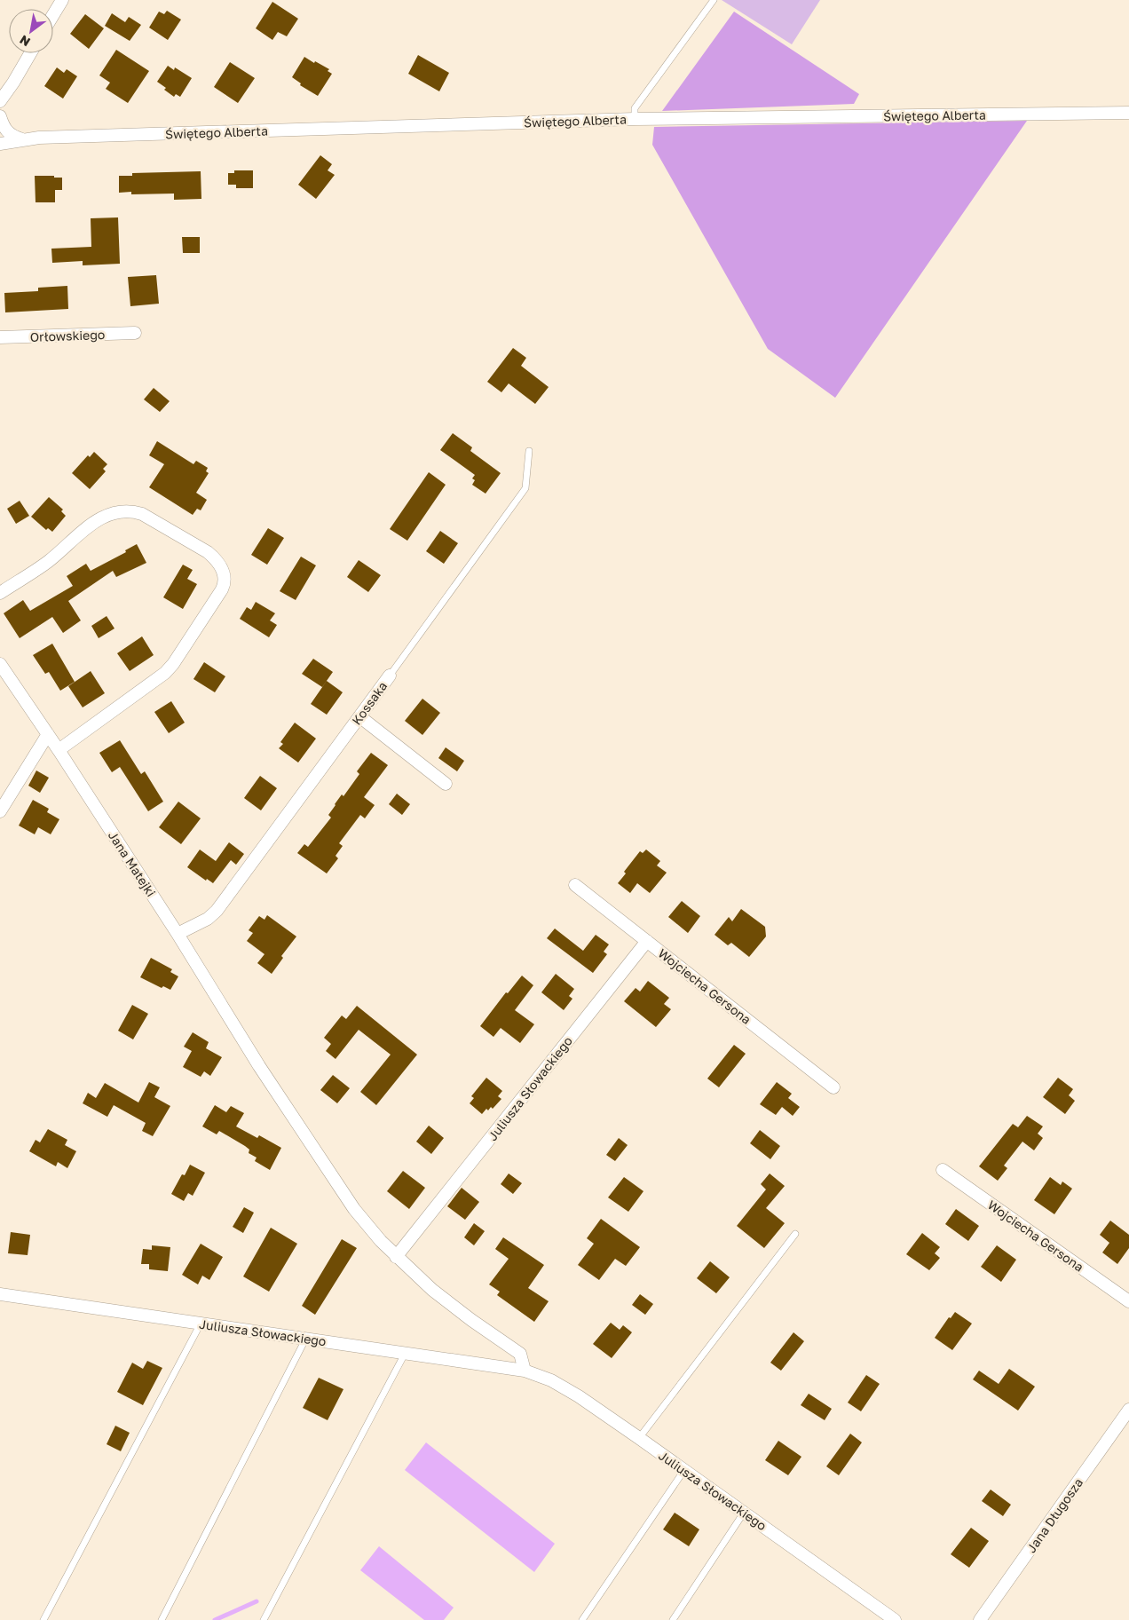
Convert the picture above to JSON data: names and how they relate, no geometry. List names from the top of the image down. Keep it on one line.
{"streets":{"street":["Świętego Alberta","Orłowskiego","Kossaka","Jana Matejki","Wojciecha Gersona","Juliusza Słowackiego","Jana Długosza"]},"crossings":[["Kossaka","Jana Matejki"],["Jana Matejki","Juliusza Słowackiego"],["Wojciecha Gersona","Juliusza Słowackiego"]],"north":"bottom left"}
